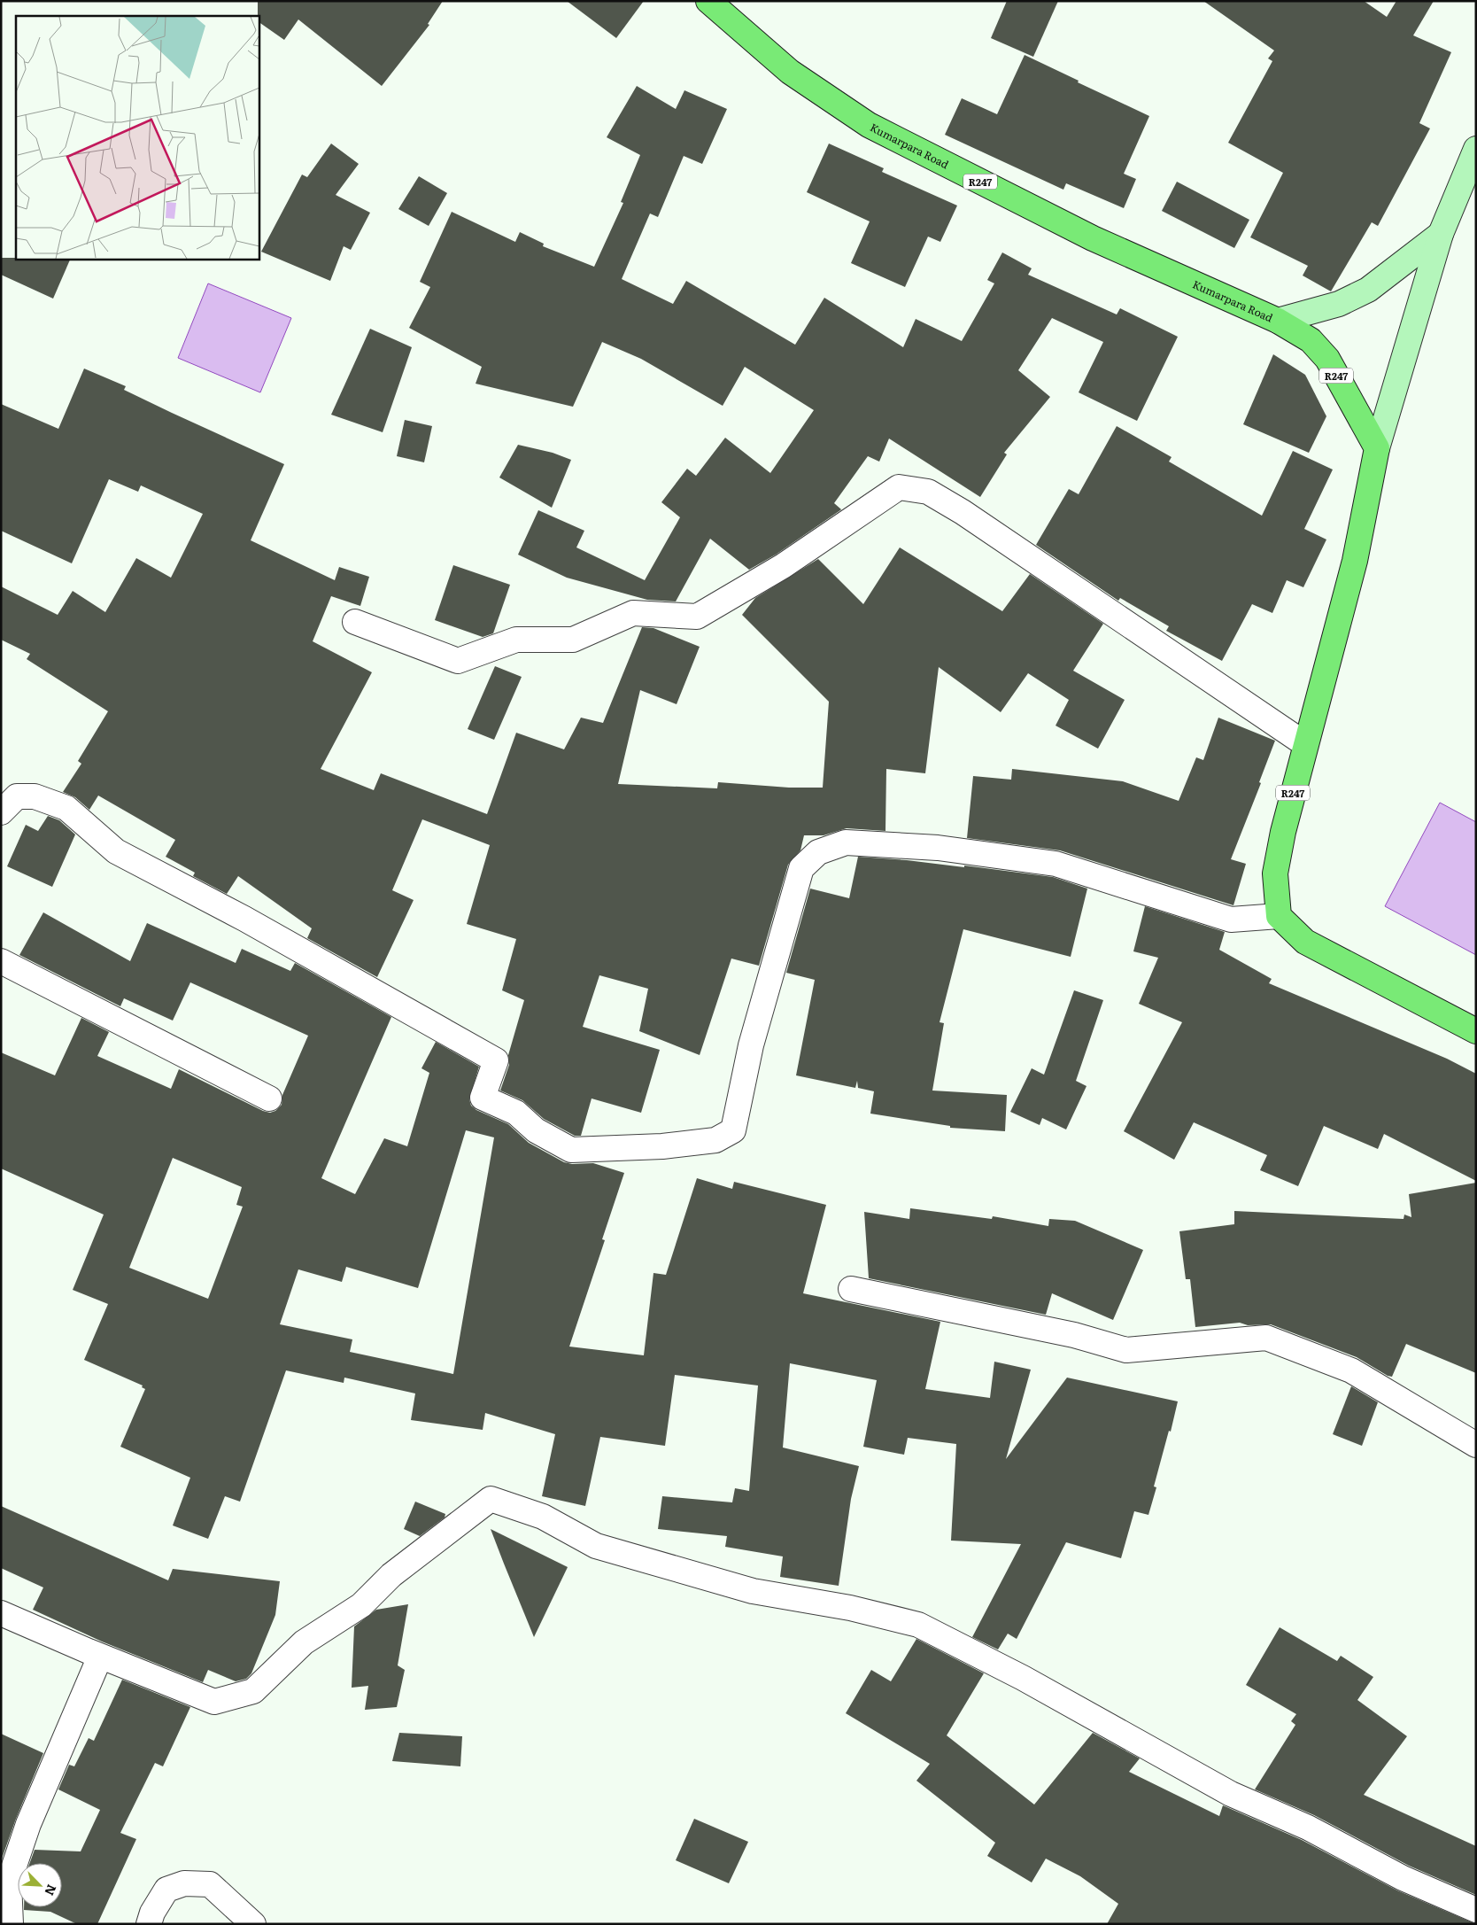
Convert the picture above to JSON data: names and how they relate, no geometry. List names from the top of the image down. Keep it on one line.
{"streets":{"main road":["Kumarpara Road","R247"]},"crossings":[["Kumarpara Road","R247"]],"north":"bottom right"}
